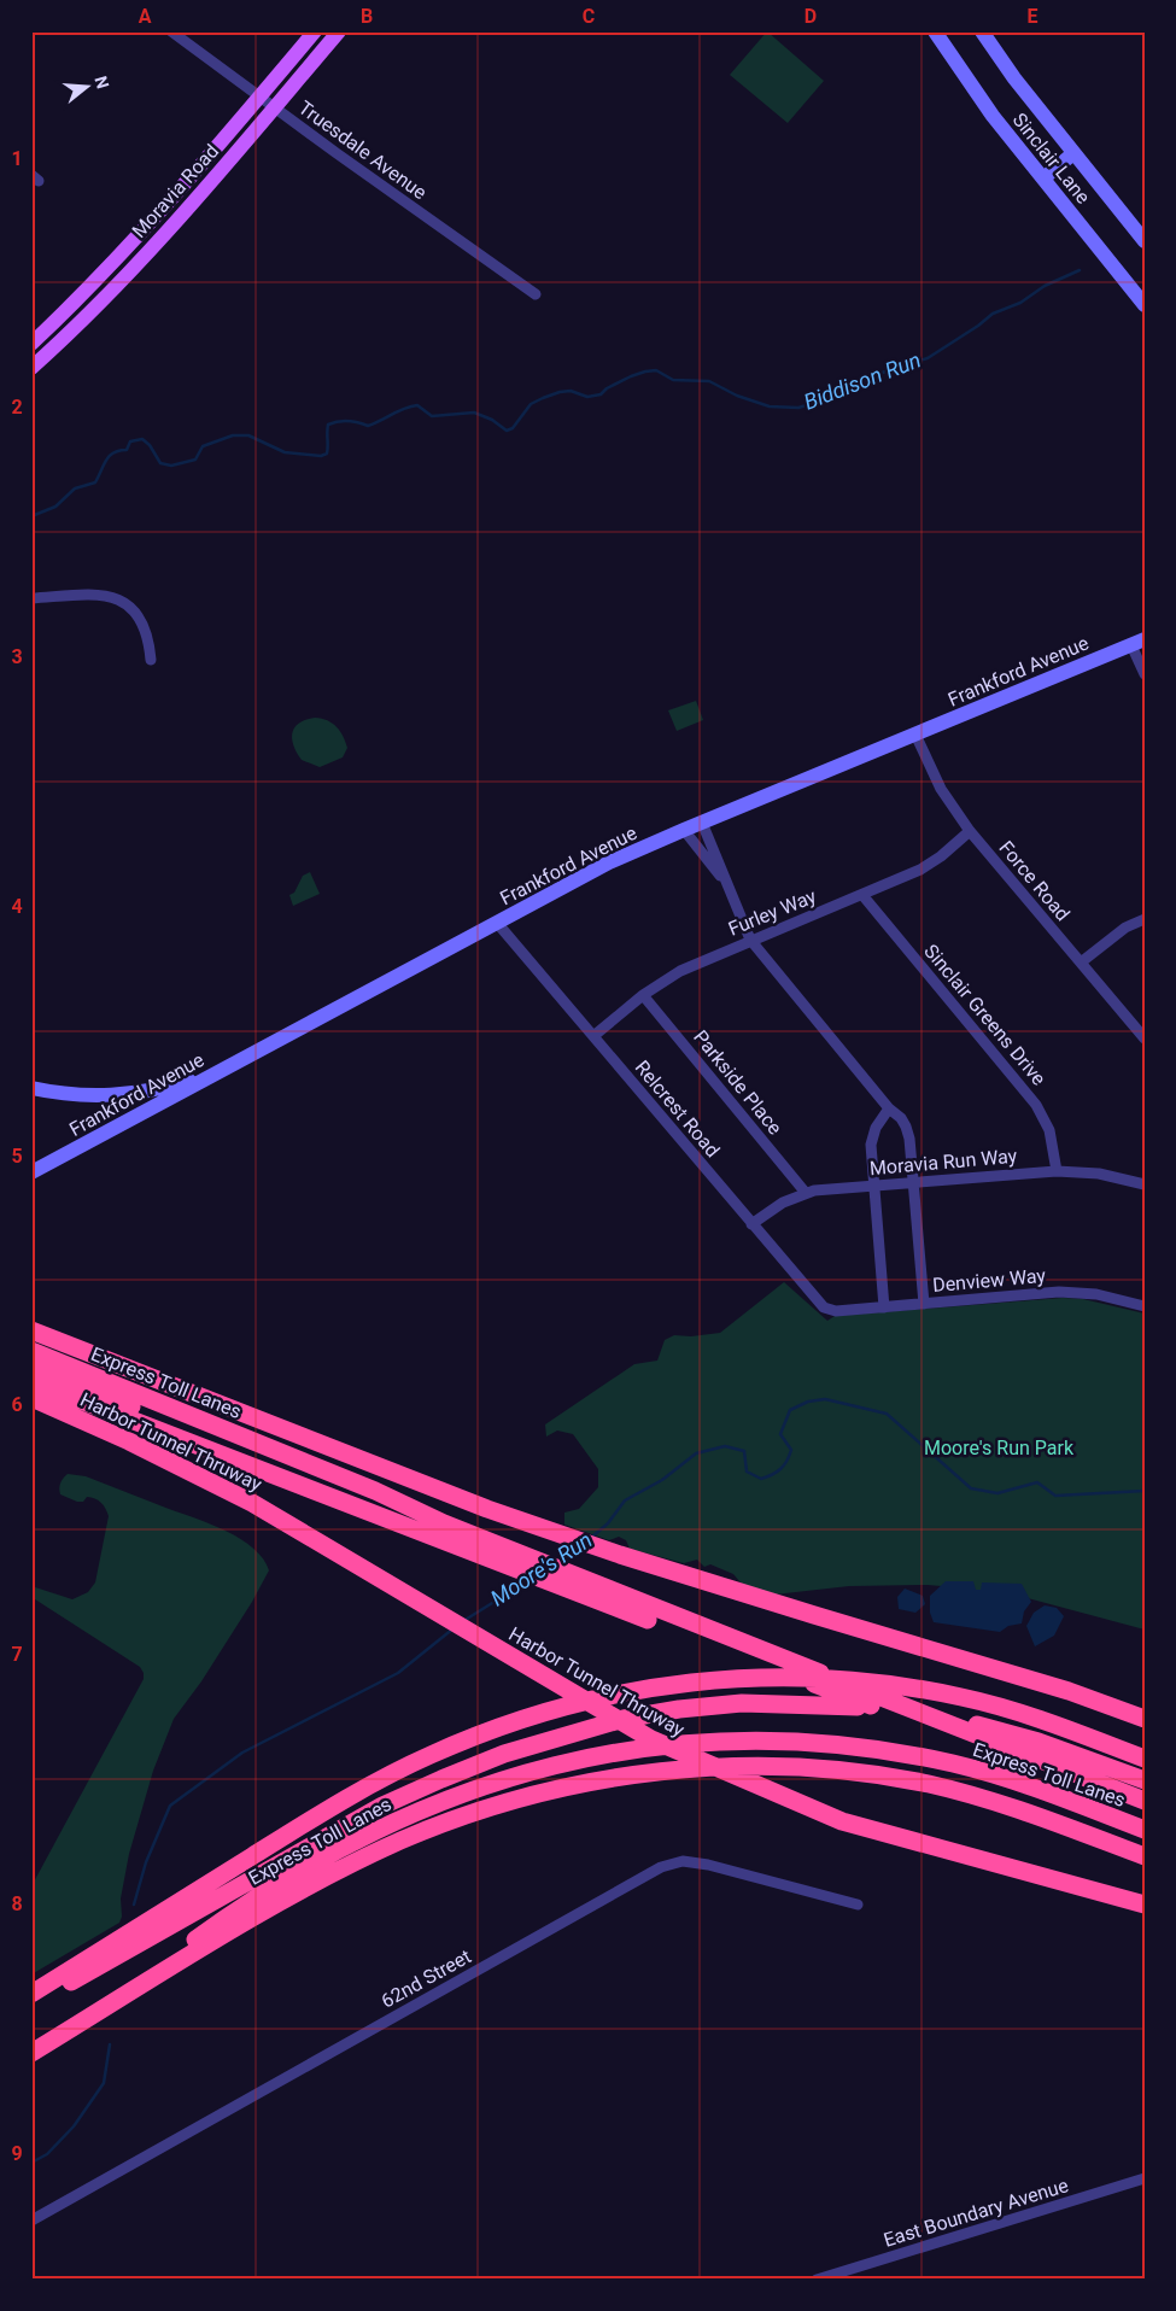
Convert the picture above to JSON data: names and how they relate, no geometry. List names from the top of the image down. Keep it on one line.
{"streets":{"highway":["Express Toll Lanes","Harbor Tunnel Thruway"],"main road":["Moravia Road"],"street":["Truesdale Avenue","Sinclair Lane","Frankford Avenue","Force Road","Furley Way","Sinclair Greens Drive","Parkside Place","Relcrest Road","Moravia Run Way","Denview Way","62nd Street","East Boundary Avenue"]},"crossings":[["Truesdale Avenue","Moravia Road"],["Frankford Avenue","Force Road"],["Frankford Avenue","Relcrest Road"],["Force Road","Furley Way"],["Furley Way","Sinclair Greens Drive"],["Furley Way","Parkside Place"],["Furley Way","Relcrest Road"],["Sinclair Greens Drive","Moravia Run Way"],["Parkside Place","Moravia Run Way"],["Relcrest Road","Moravia Run Way"],["Relcrest Road","Denview Way"]],"water":["Biddison Run","Moore's Run"],"parks":["Moore's Run Park"],"north":"right","grid":{"columns":["A","B","C","D","E"],"rows":["1","2","3","4","5","6","7","8","9"]}}
